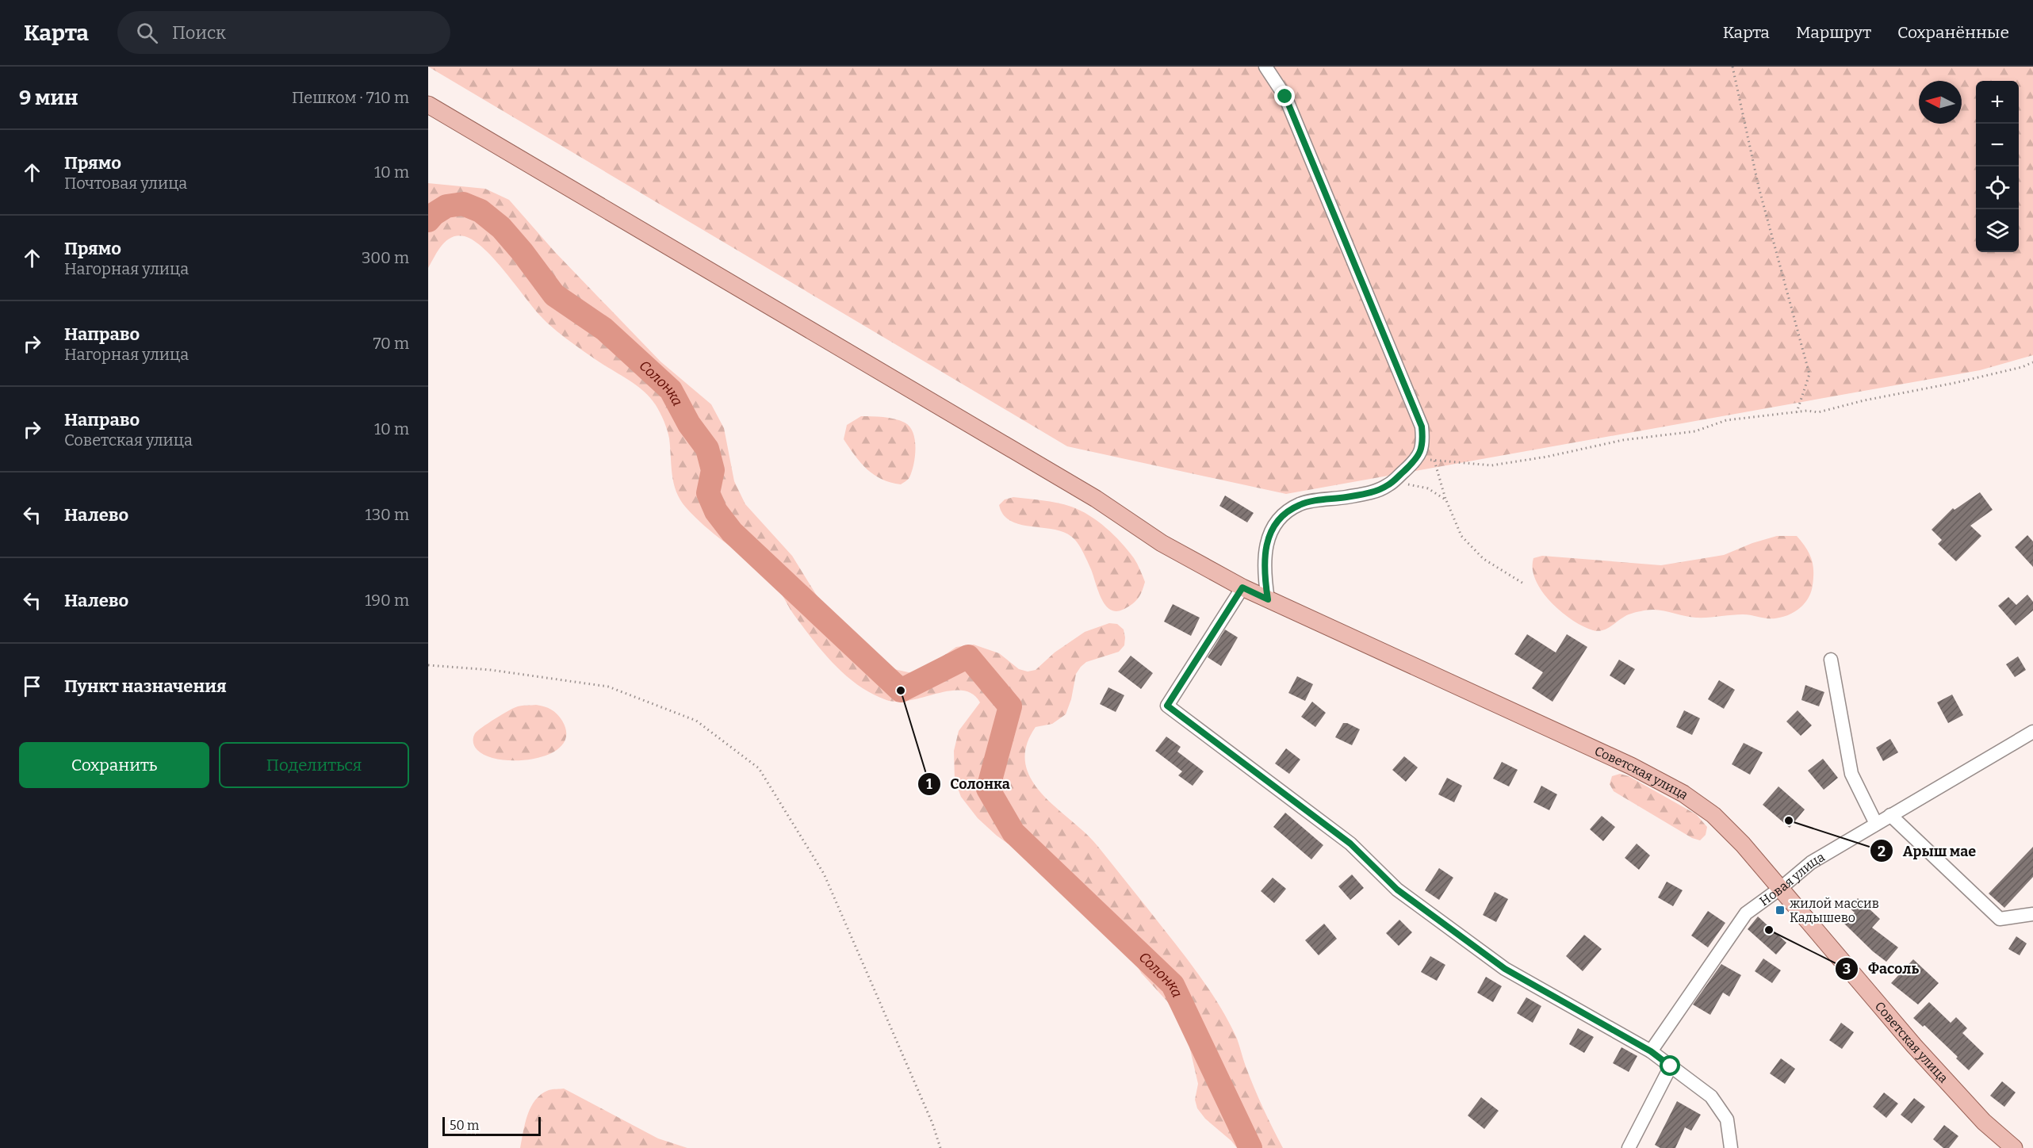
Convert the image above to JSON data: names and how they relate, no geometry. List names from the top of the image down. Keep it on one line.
{"streets":{"main road":["Советская улица"],"street":["Новая улица"]},"crossings":[["Советская улица","Новая улица"]],"water":["Солонка"],"places":{"other":["Солонка","Арыш мае","Фасоль"],"transit":["жилой массив Кадышево"]},"scale_bar":"50 m","north":"left","page":{"header":"Карта","search":"Поиск","nav":["Карта","Маршрут","Сохранённые"],"heading":["9 мин","Пешком · 710 m"],"map_buttons":["+","−"],"list":[["Прямо","Почтовая улица","10 m"],["Прямо","Нагорная улица","300 m"],["Направо","Нагорная улица","70 m"],["Направо","Советская улица","10 m"],["Налево","130 m"],["Налево","190 m"],"Пункт назначения"],"buttons":["Сохранить","Поделиться"],"scale":"50 m"}}
